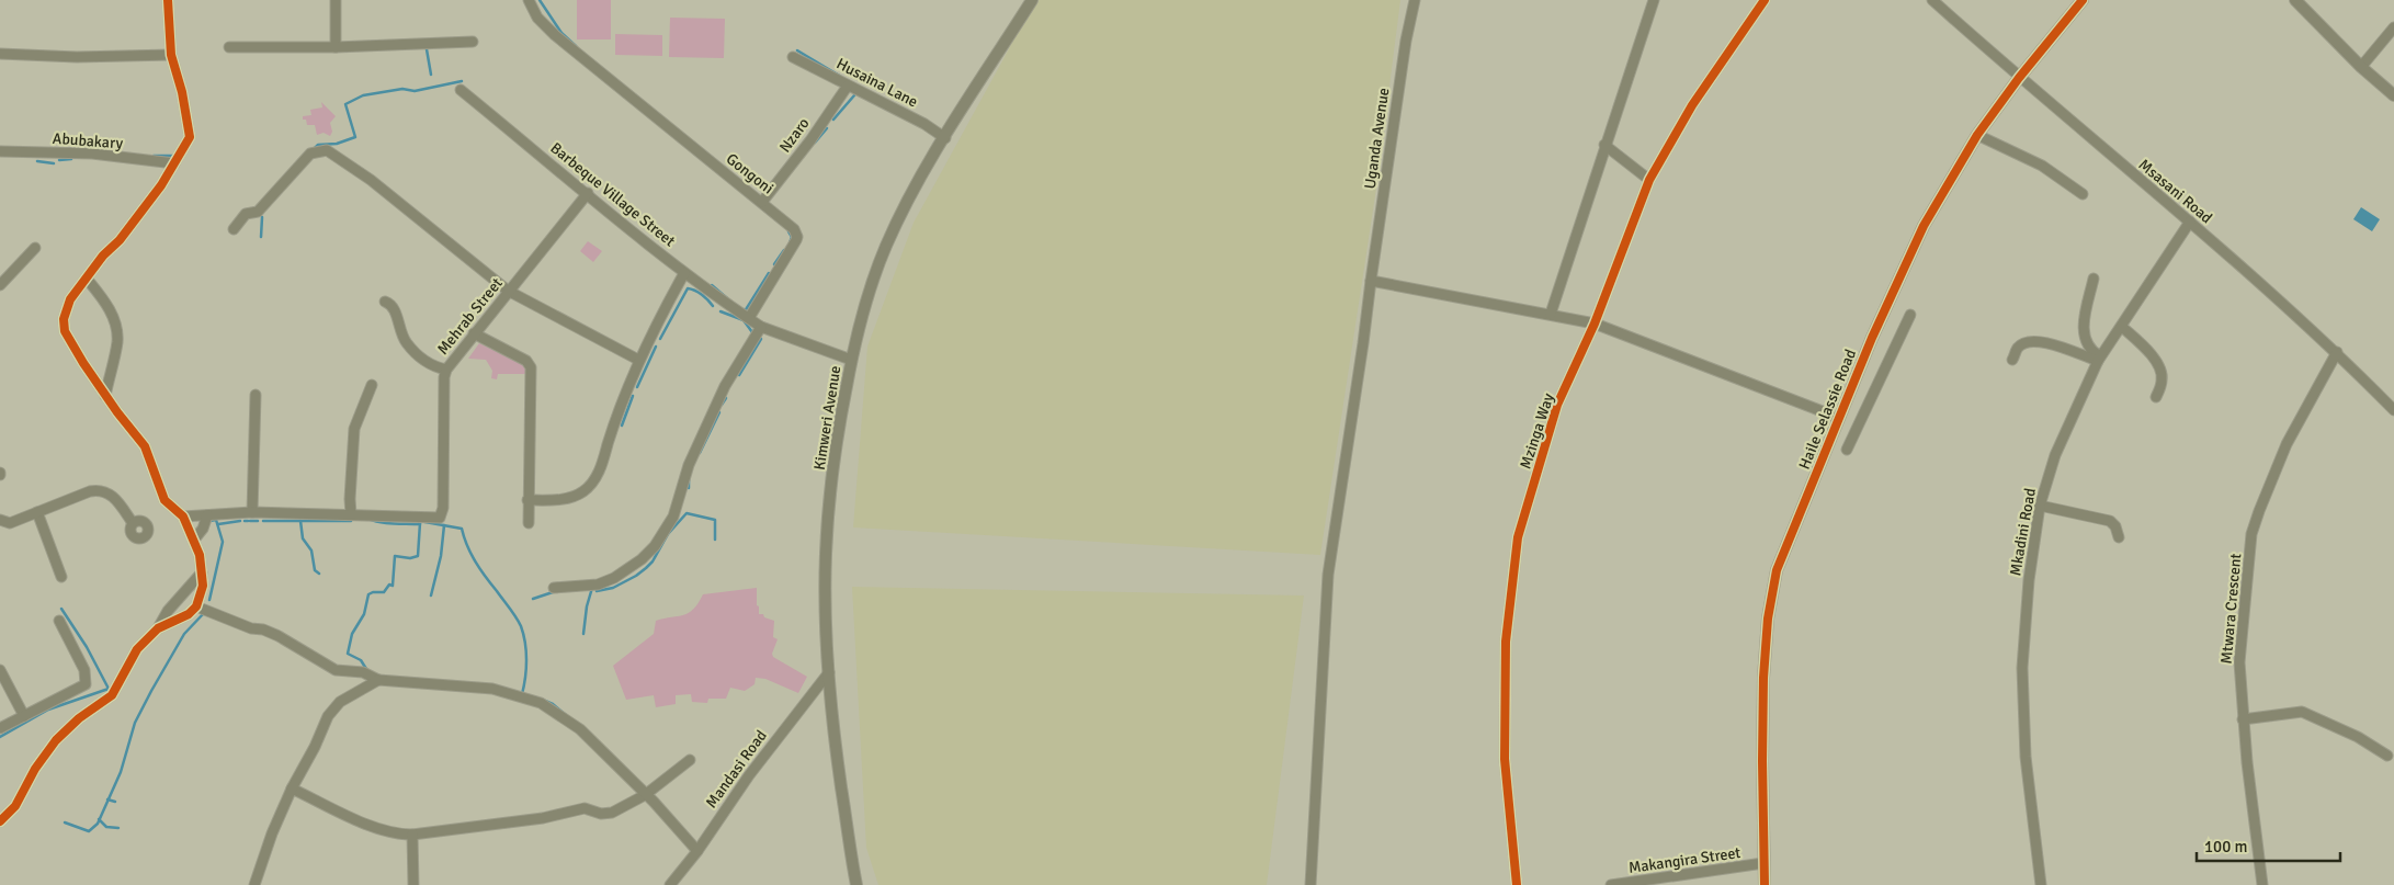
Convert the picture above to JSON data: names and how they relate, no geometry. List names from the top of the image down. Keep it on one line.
{"streets":{"street":["Husaina Lane","Nzaro","Uganda Avenue","Abubakary","Gongoni","Msasani Road","Barbeque Village Street","Mehrab Street","Haile Selassie Road","Kimweri Avenue","Mzinga Way","Mkadini Road","Mtwara Crescent","Mandasi Road","Makangira Street"]},"crossings":[["Husaina Lane","Nzaro"],["Husaina Lane","Kimweri Avenue"],["Nzaro","Gongoni"],["Gongoni","Barbeque Village Street"],["Msasani Road","Haile Selassie Road"],["Msasani Road","Mkadini Road"],["Msasani Road","Mtwara Crescent"],["Barbeque Village Street","Mehrab Street"],["Haile Selassie Road","Makangira Street"],["Kimweri Avenue","Mandasi Road"]],"scale_bar":"100 m"}
